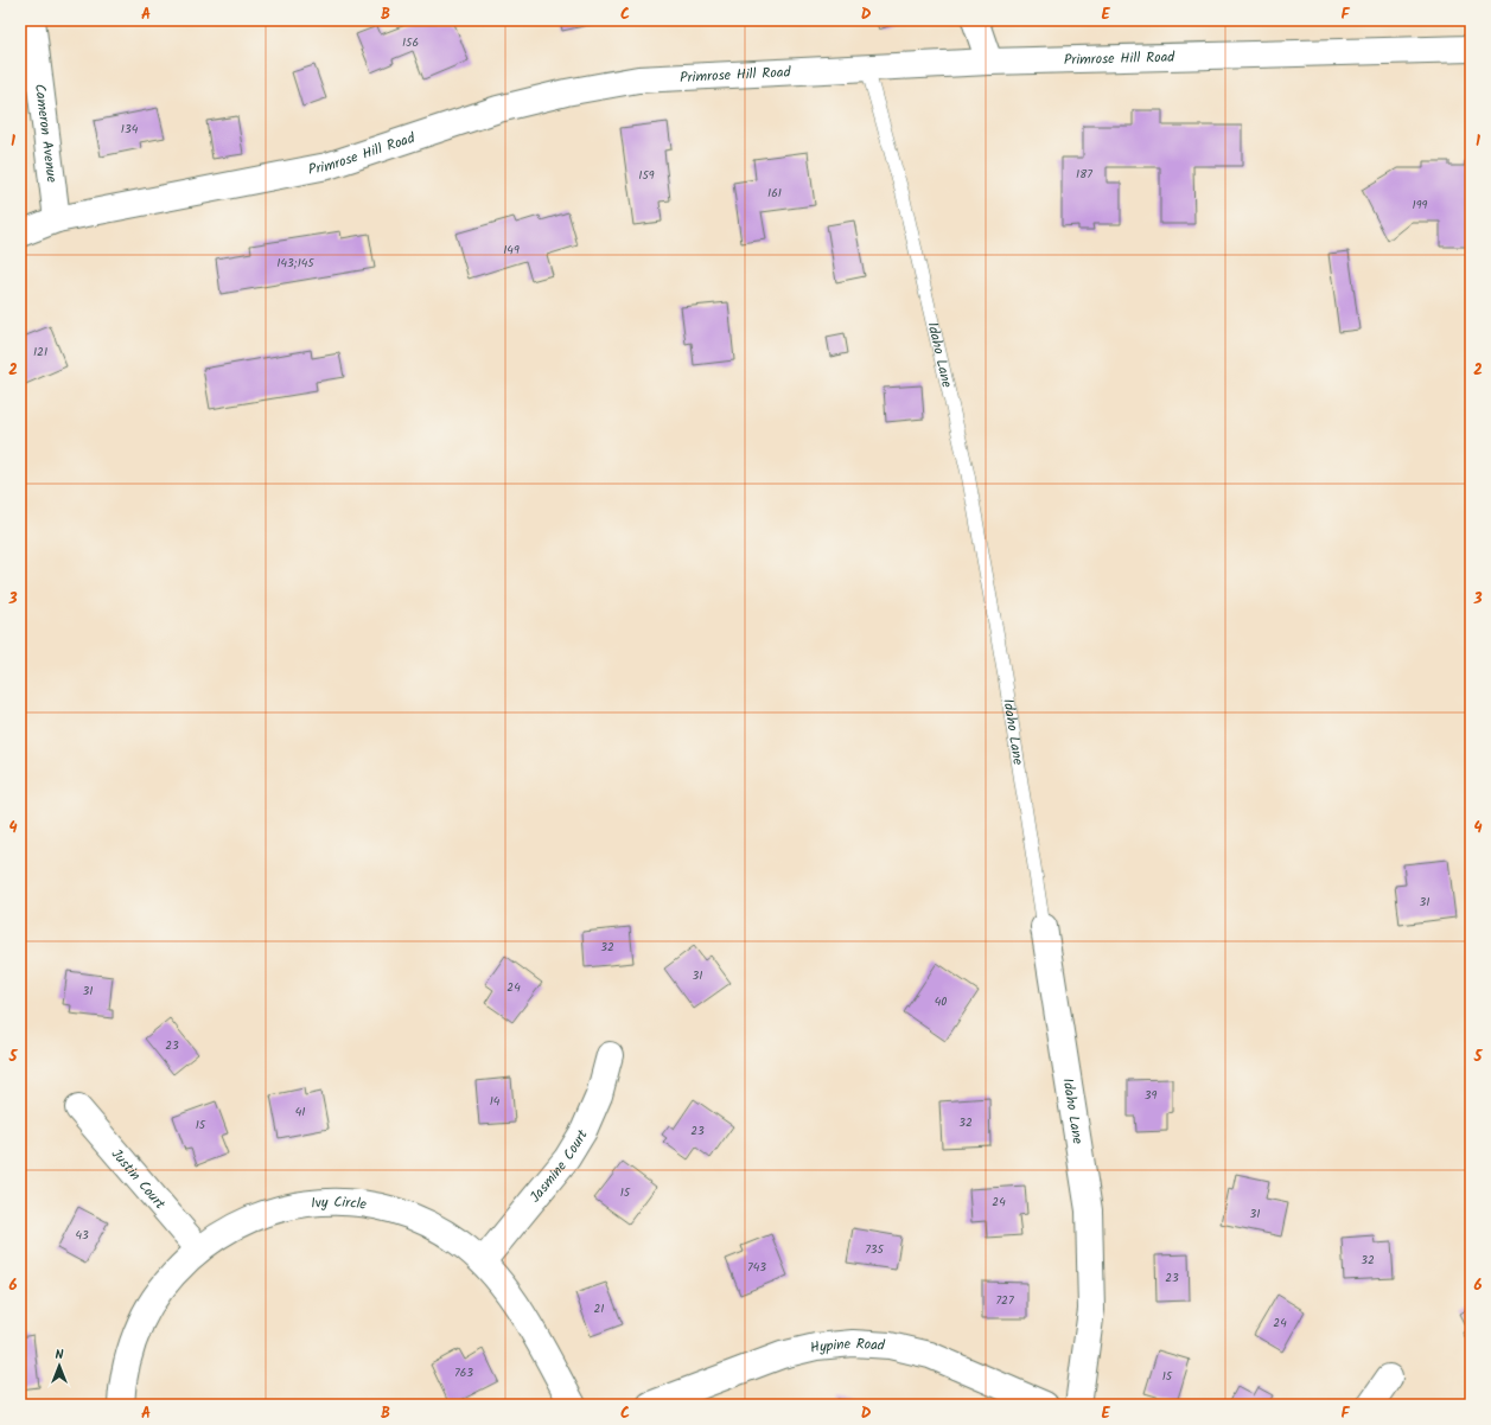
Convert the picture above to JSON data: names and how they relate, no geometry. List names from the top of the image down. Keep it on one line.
{"streets":{"street":["Primrose Hill Road","Cameron Avenue","Idaho Lane","Jasmine Court","Justin Court","Ivy Circle","Hypine Road"]},"crossings":[["Primrose Hill Road","Cameron Avenue"],["Primrose Hill Road","Idaho Lane"],["Jasmine Court","Ivy Circle"],["Justin Court","Ivy Circle"]],"house_numbers":["156","134","187","159","161","199","149","143;145","121","31","32","31","24","31","40","23","39","14","41","32","15","23","15","24","31","43","735","32","743","23","727","21","24","763","15"],"north":"top","grid":{"columns":["A","B","C","D","E","F"],"rows":["1","2","3","4","5","6"]}}
